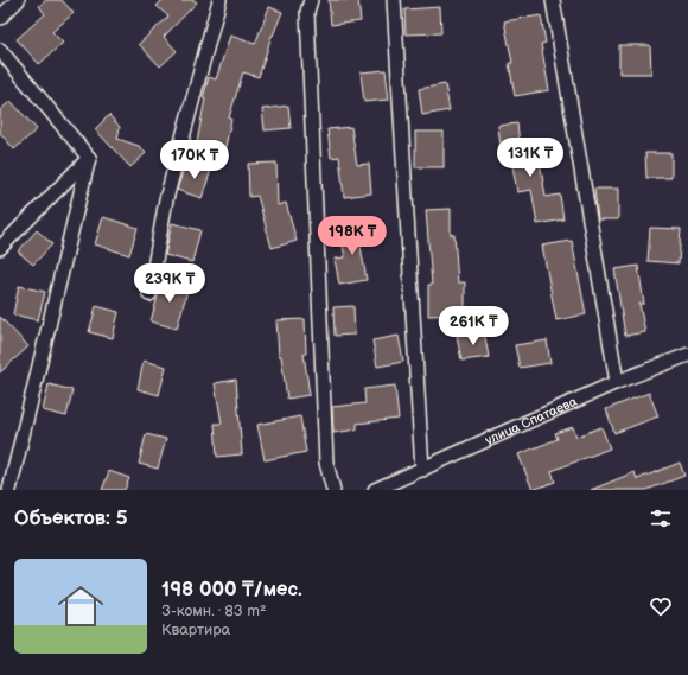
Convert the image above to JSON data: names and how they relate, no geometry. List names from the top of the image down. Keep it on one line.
{"streets":{"street":["улица Спатаева"]},"page":{"price":["131K ₸","170K ₸","198K ₸","239K ₸","261K ₸"],"heading":"Объектов: 5","list":[{"name":"198 000 ₸/мес.","note":"3-комн. · 83 m² · Квартира"}]}}
